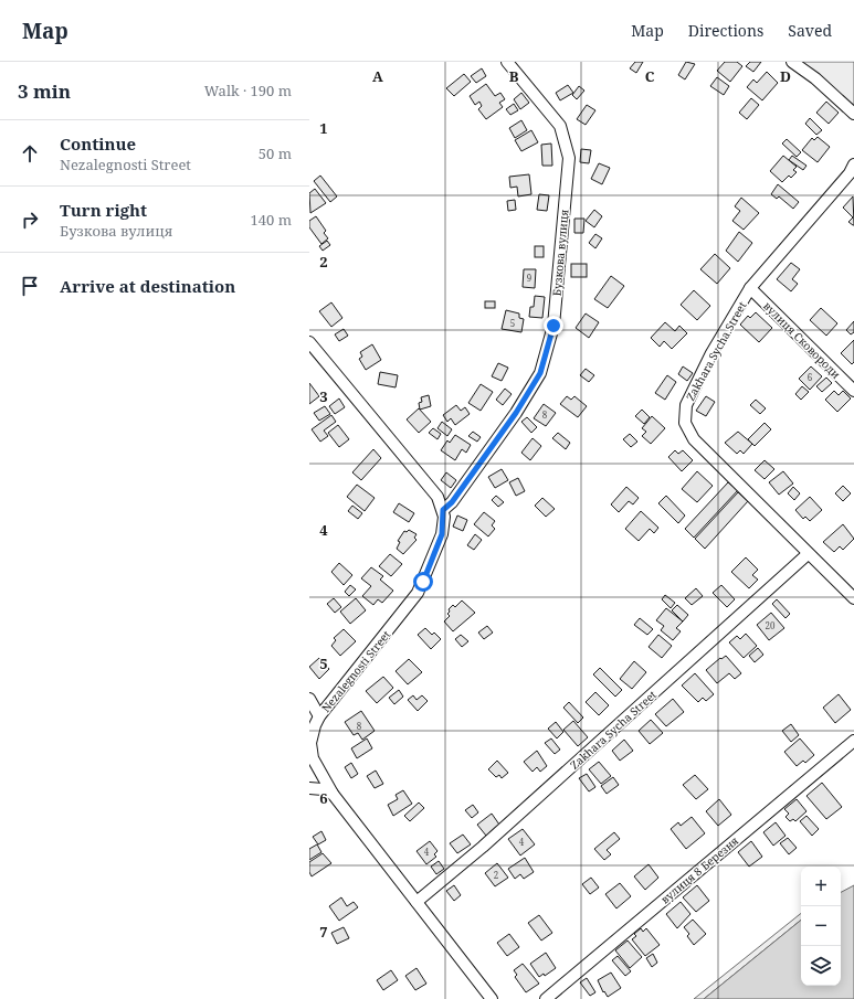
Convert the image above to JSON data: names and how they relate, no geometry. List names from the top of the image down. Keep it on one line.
{"streets":{"street":["Бузкова вулиця","вулиця Сковороди","Zakhara Sycha Street","Nezalegnosti Street","вулиця 8 Березня"]},"crossings":[["Бузкова вулиця","Nezalegnosti Street"],["вулиця Сковороди","Zakhara Sycha Street"],["Zakhara Sycha Street","Nezalegnosti Street"]],"house_numbers":["9","5","6","8","20","8","4","4","2"],"page":{"header":"Map","nav":["Map","Directions","Saved"],"heading":["3 min","Walk · 190 m"],"list":[["Continue","Nezalegnosti Street","50 m"],["Turn right","Бузкова вулиця","140 m"],"Arrive at destination"],"map_buttons":["+","−"]},"grid":{"columns":["A","B","C","D"],"rows":["1","2","3","4","5","6","7"]}}
